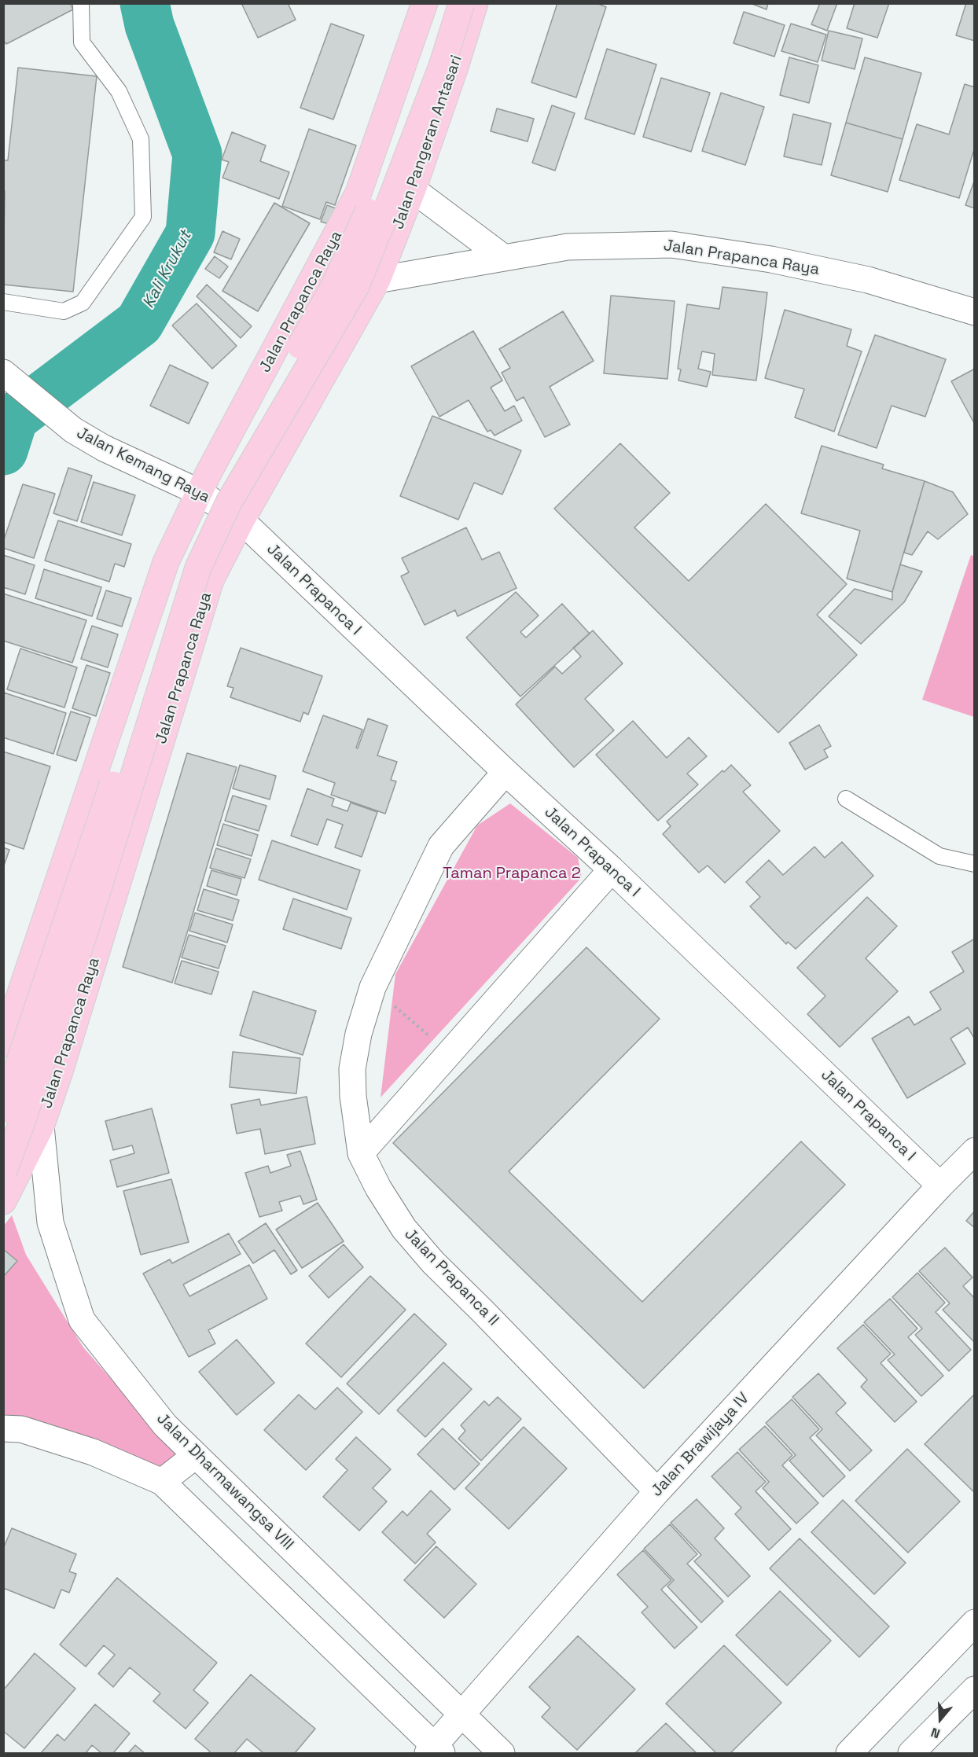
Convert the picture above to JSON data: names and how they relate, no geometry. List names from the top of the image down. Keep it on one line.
{"streets":{"main road":["Jalan Pangeran Antasari","Jalan Prapanca Raya"],"street":["Jalan Kemang Raya","Jalan Prapanca I","Jalan Prapanca II","Jalan Brawijaya IV","Jalan Dharmawangsa VIII"]},"crossings":[["Jalan Pangeran Antasari","Jalan Prapanca Raya"],["Jalan Prapanca Raya","Jalan Kemang Raya"],["Jalan Prapanca Raya","Jalan Prapanca I"],["Jalan Prapanca Raya","Jalan Dharmawangsa VIII"],["Jalan Kemang Raya","Jalan Prapanca I"],["Jalan Prapanca I","Jalan Prapanca II"],["Jalan Prapanca I","Jalan Brawijaya IV"],["Jalan Prapanca II","Jalan Brawijaya IV"],["Jalan Brawijaya IV","Jalan Dharmawangsa VIII"]],"water":["Kali Krukut"],"parks":["Taman Prapanca 2"],"north":"bottom"}
